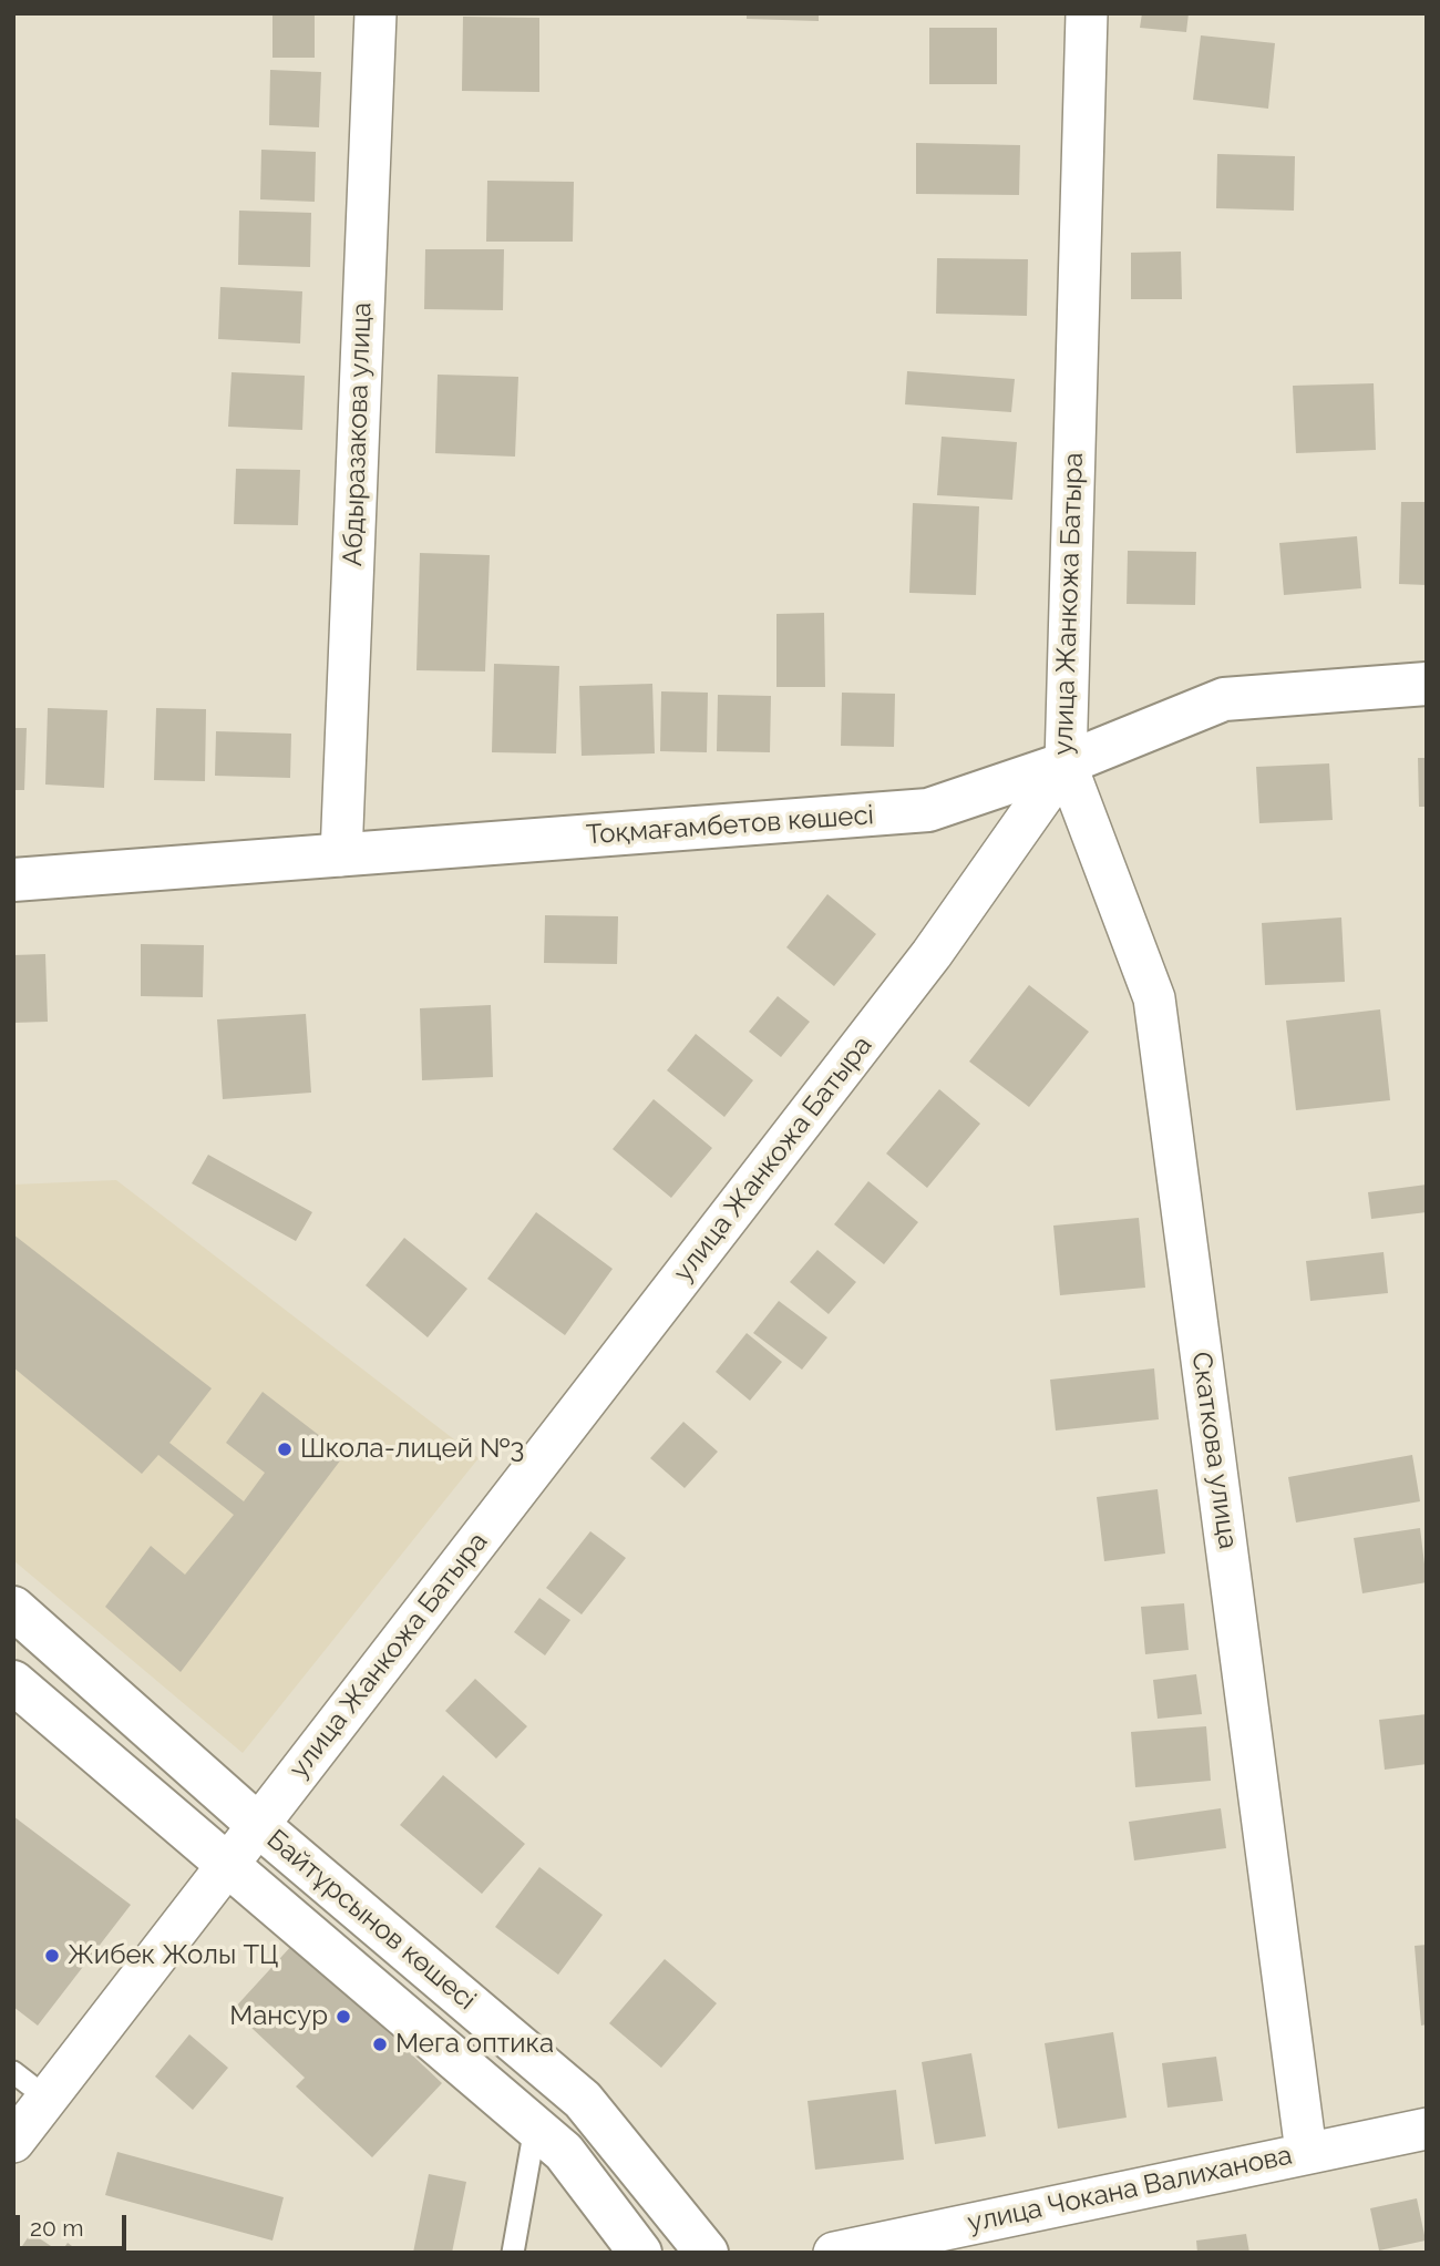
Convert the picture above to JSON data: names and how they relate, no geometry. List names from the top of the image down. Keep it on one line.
{"streets":{"main road":["Тоқмағамбетов көшесі","Байтұрсынов көшесі"],"street":["Абдыразакова улица","улица Жанкожа Батыра","Скаткова улица","улица Чокана Валиханова"]},"crossings":[["Абдыразакова улица","Тоқмағамбетов көшесі"],["улица Жанкожа Батыра","Тоқмағамбетов көшесі"],["улица Жанкожа Батыра","Скаткова улица"],["улица Жанкожа Батыра","Байтұрсынов көшесі"],["Тоқмағамбетов көшесі","Скаткова улица"],["Скаткова улица","улица Чокана Валиханова"]],"places":["Школа-лицей №3","Жибек Жолы ТЦ","Мансур","Мега оптика"],"scale_bar":"20 m"}
